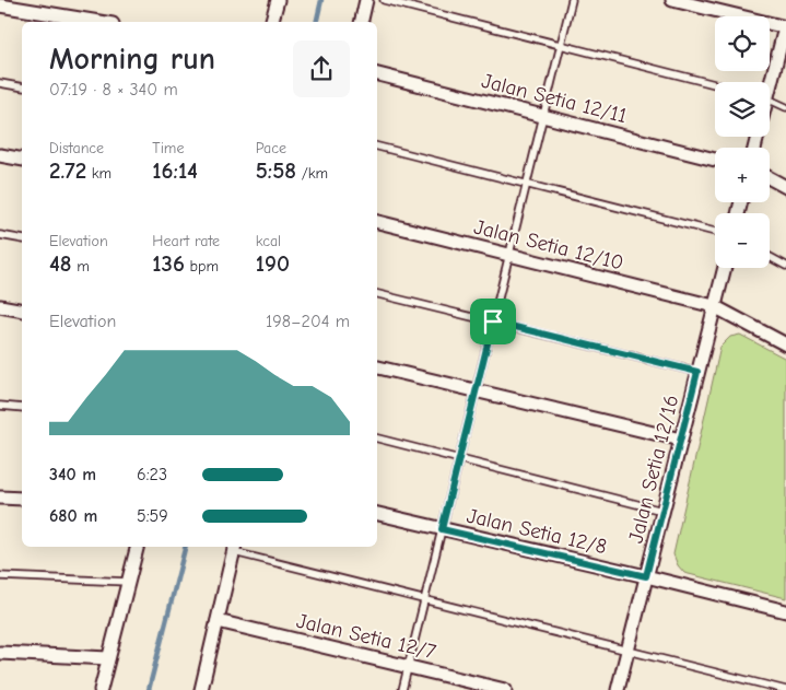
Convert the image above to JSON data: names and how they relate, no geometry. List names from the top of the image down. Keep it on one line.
{"streets":{"street":["Jalan Setia 12/11","Jalan Setia 12/10","Jalan Setia 12/16","Jalan Setia 12/8","Jalan Setia 12/7"]},"crossings":[["Jalan Setia 12/10","Jalan Setia 12/16"],["Jalan Setia 12/16","Jalan Setia 12/8"]],"page":{"map_buttons":["+","−"],"heading":["Morning run","07:19 · 8 × 340 m"],"stats":[["Distance","2.72 km"],["Time","16:14"],["Pace","5:58 /km"],["Elevation","48 m"],["Heart rate","136 bpm"],["kcal","190"]],"chart":["Elevation","198–204 m"],"list":[{"name":"340 m","note":"6:23"},{"name":"680 m","note":"5:59"}]}}
